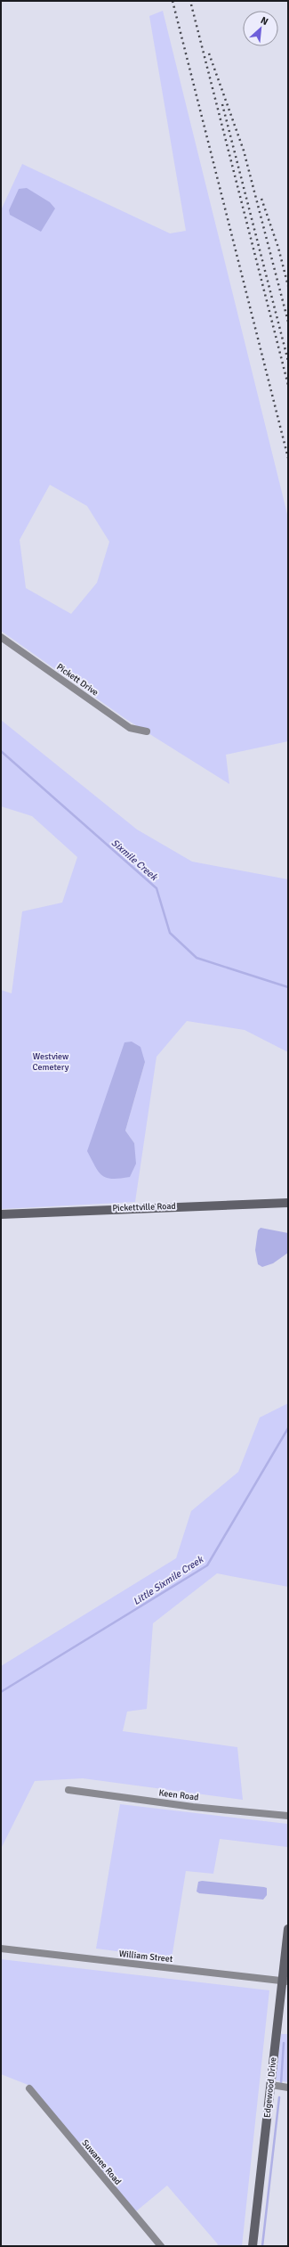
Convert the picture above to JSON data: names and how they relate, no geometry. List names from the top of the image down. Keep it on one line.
{"streets":{"street":["Pickett Drive","Pickettville Road","Keen Road","William Street","Edgewood Drive","Suwanee Road"]},"crossings":[["William Street","Edgewood Drive"]],"water":["Sixmile Creek","Little Sixmile Creek"],"parks":["Westview Cemetery"],"north":"top right"}
